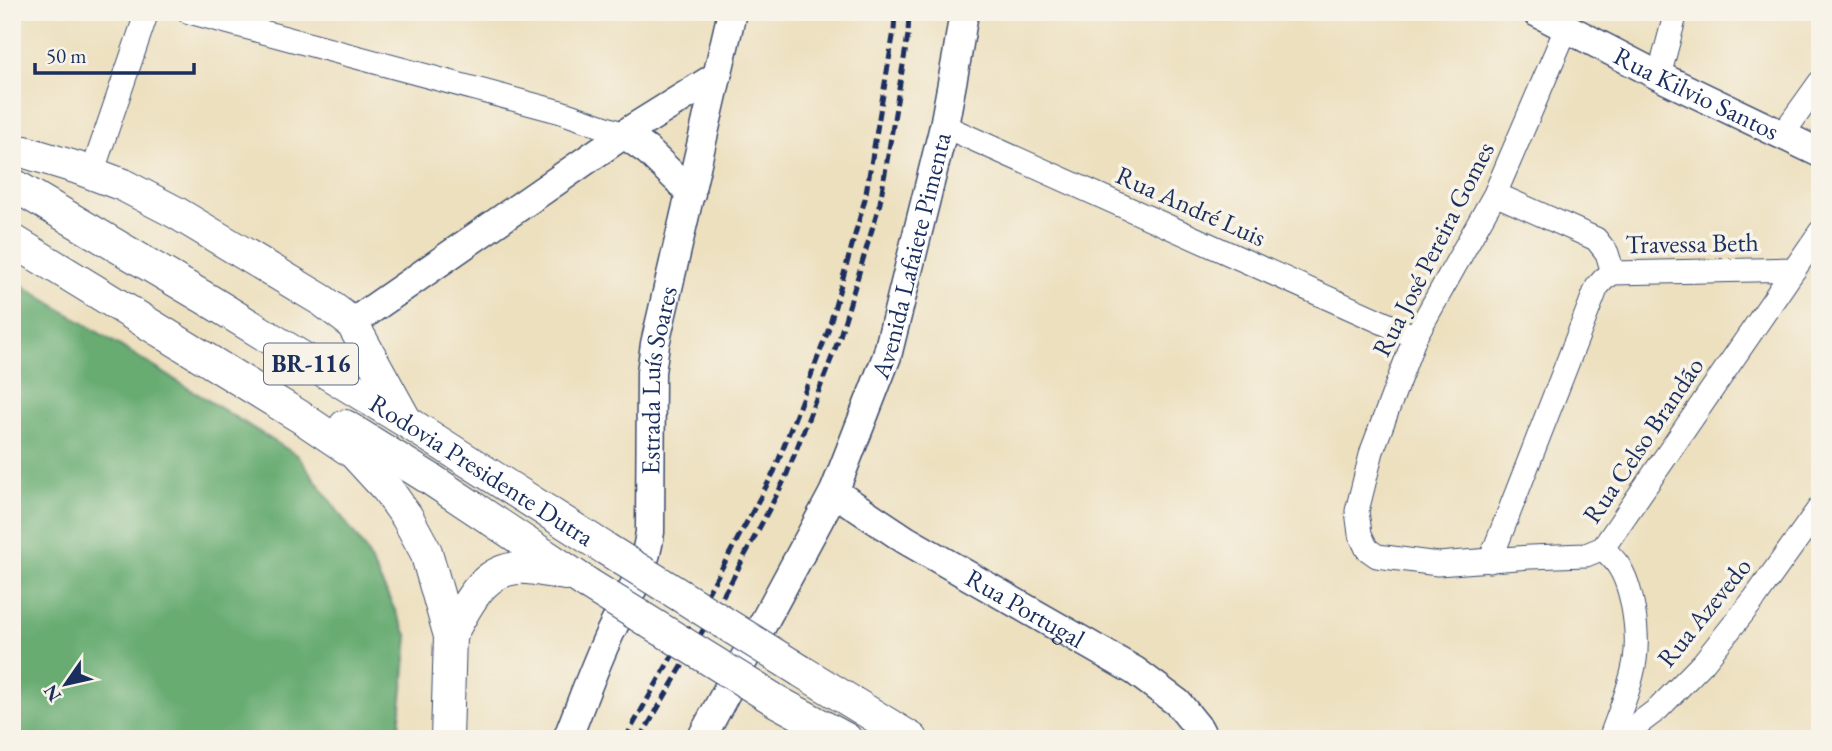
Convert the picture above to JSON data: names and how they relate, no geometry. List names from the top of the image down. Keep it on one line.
{"streets":{"highway":["BR-116","Rodovia Presidente Dutra"],"main road":["Rua Kilvio Santos","Avenida Lafaiete Pimenta","Estrada Luís Soares","Rua Portugal"],"street":["Rua André Luis","Travessa Beth","Rua José Pereira Gomes","Rua Celso Brandão","Rua Azevedo"]},"crossings":[["Rua Kilvio Santos","Rua José Pereira Gomes"],["Rua André Luis","Rua José Pereira Gomes"],["Rua André Luis","Avenida Lafaiete Pimenta"],["Travessa Beth","Rua José Pereira Gomes"],["Travessa Beth","Rua Celso Brandão"],["Rua José Pereira Gomes","Rua Celso Brandão"],["Avenida Lafaiete Pimenta","Rua Portugal"]],"scale_bar":"50 m","north":"bottom left"}
